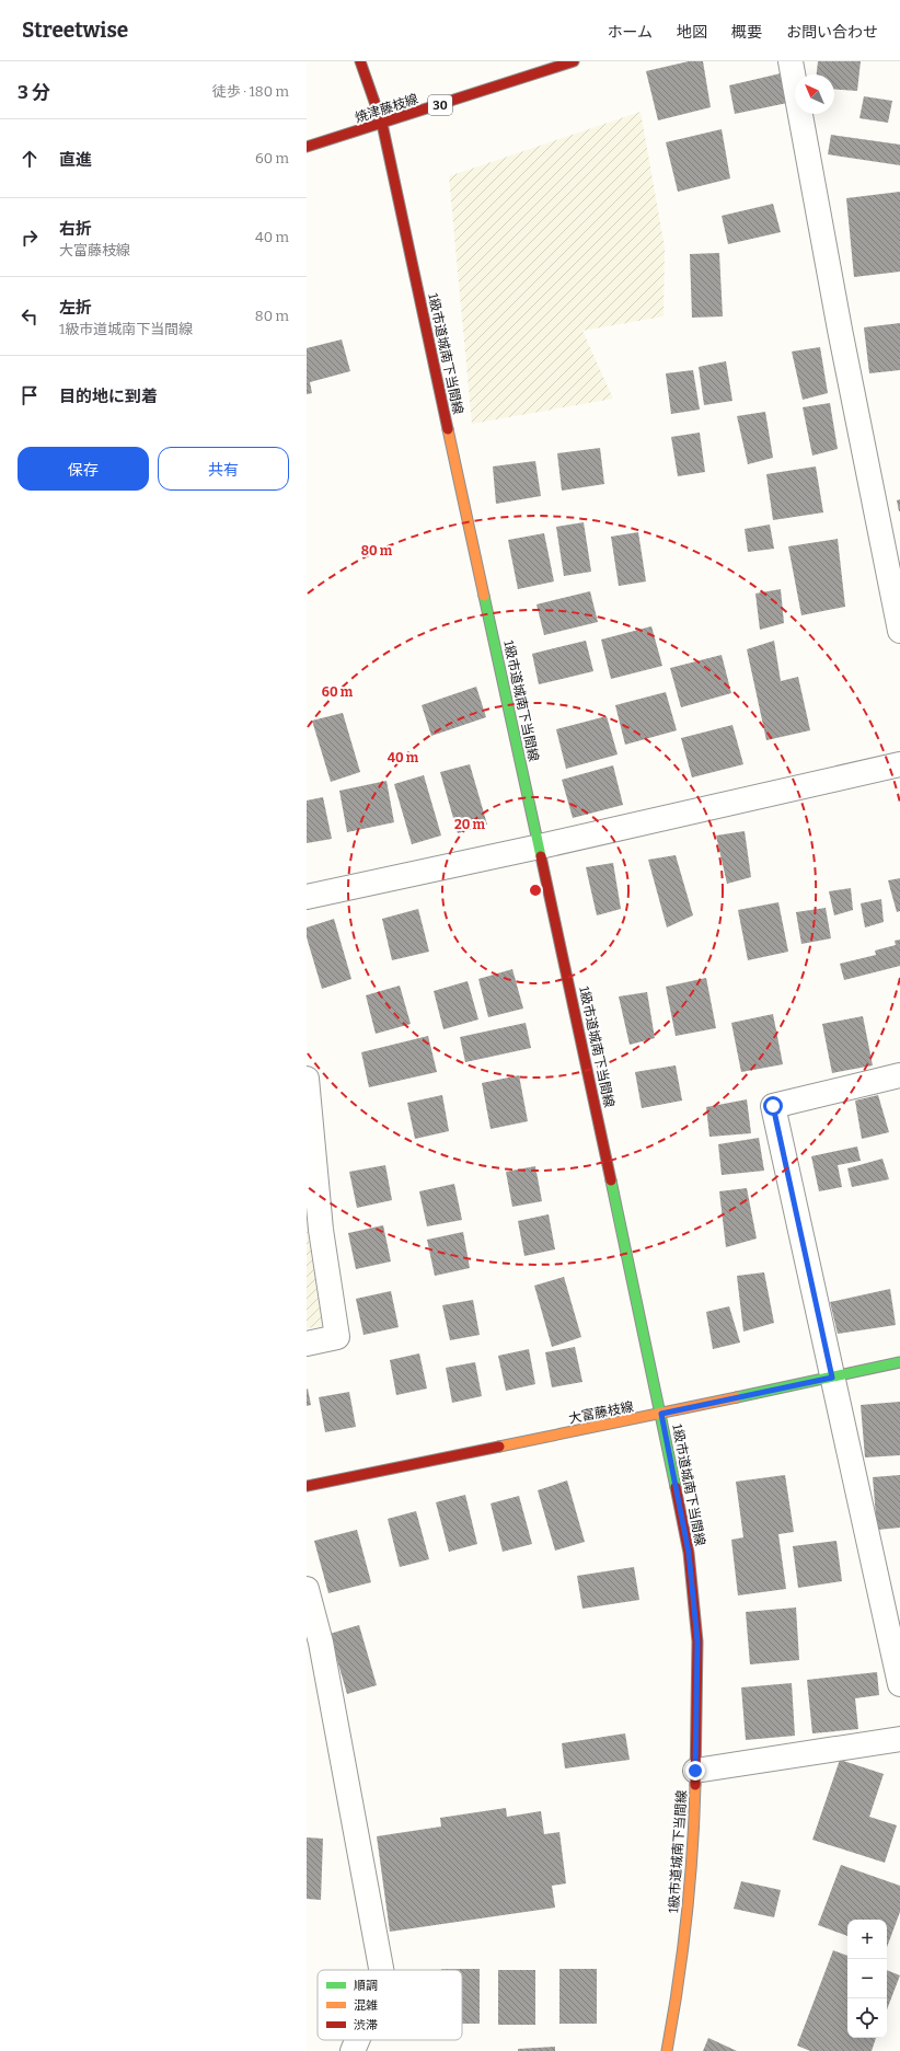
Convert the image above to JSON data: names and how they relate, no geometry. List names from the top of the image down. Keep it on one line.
{"streets":{"street":["30","焼津藤枝線","1級市道城南下当間線","大富藤枝線"]},"crossings":[["焼津藤枝線","1級市道城南下当間線"],["1級市道城南下当間線","大富藤枝線"]],"legend":["順調","混雑","渋滞"],"north":"top left","page":{"header":"Streetwise","nav":["ホーム","地図","概要","お問い合わせ"],"heading":["3 分","徒歩 · 180 m"],"list":[["直進","60 m"],["右折","大富藤枝線","40 m"],["左折","1級市道城南下当間線","80 m"],"目的地に到着"],"buttons":["保存","共有"],"map_buttons":["+","−"]},"rings":["80 m","60 m","40 m","20 m"]}
